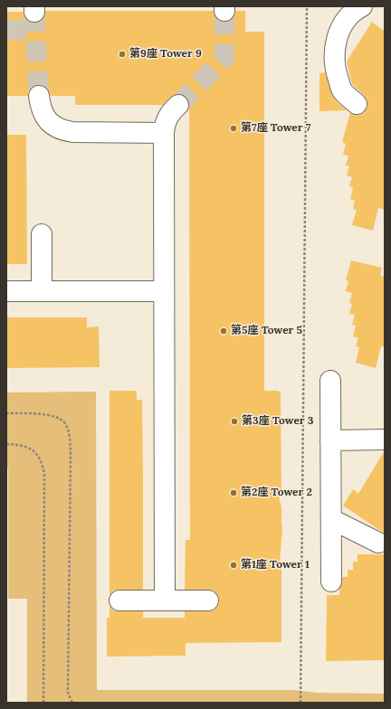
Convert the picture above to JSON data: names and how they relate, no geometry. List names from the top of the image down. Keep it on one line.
{"places":["第9座 Tower 9","第7座 Tower 7","第5座 Tower 5","第3座 Tower 3","第2座 Tower 2","第1座 Tower 1"]}
